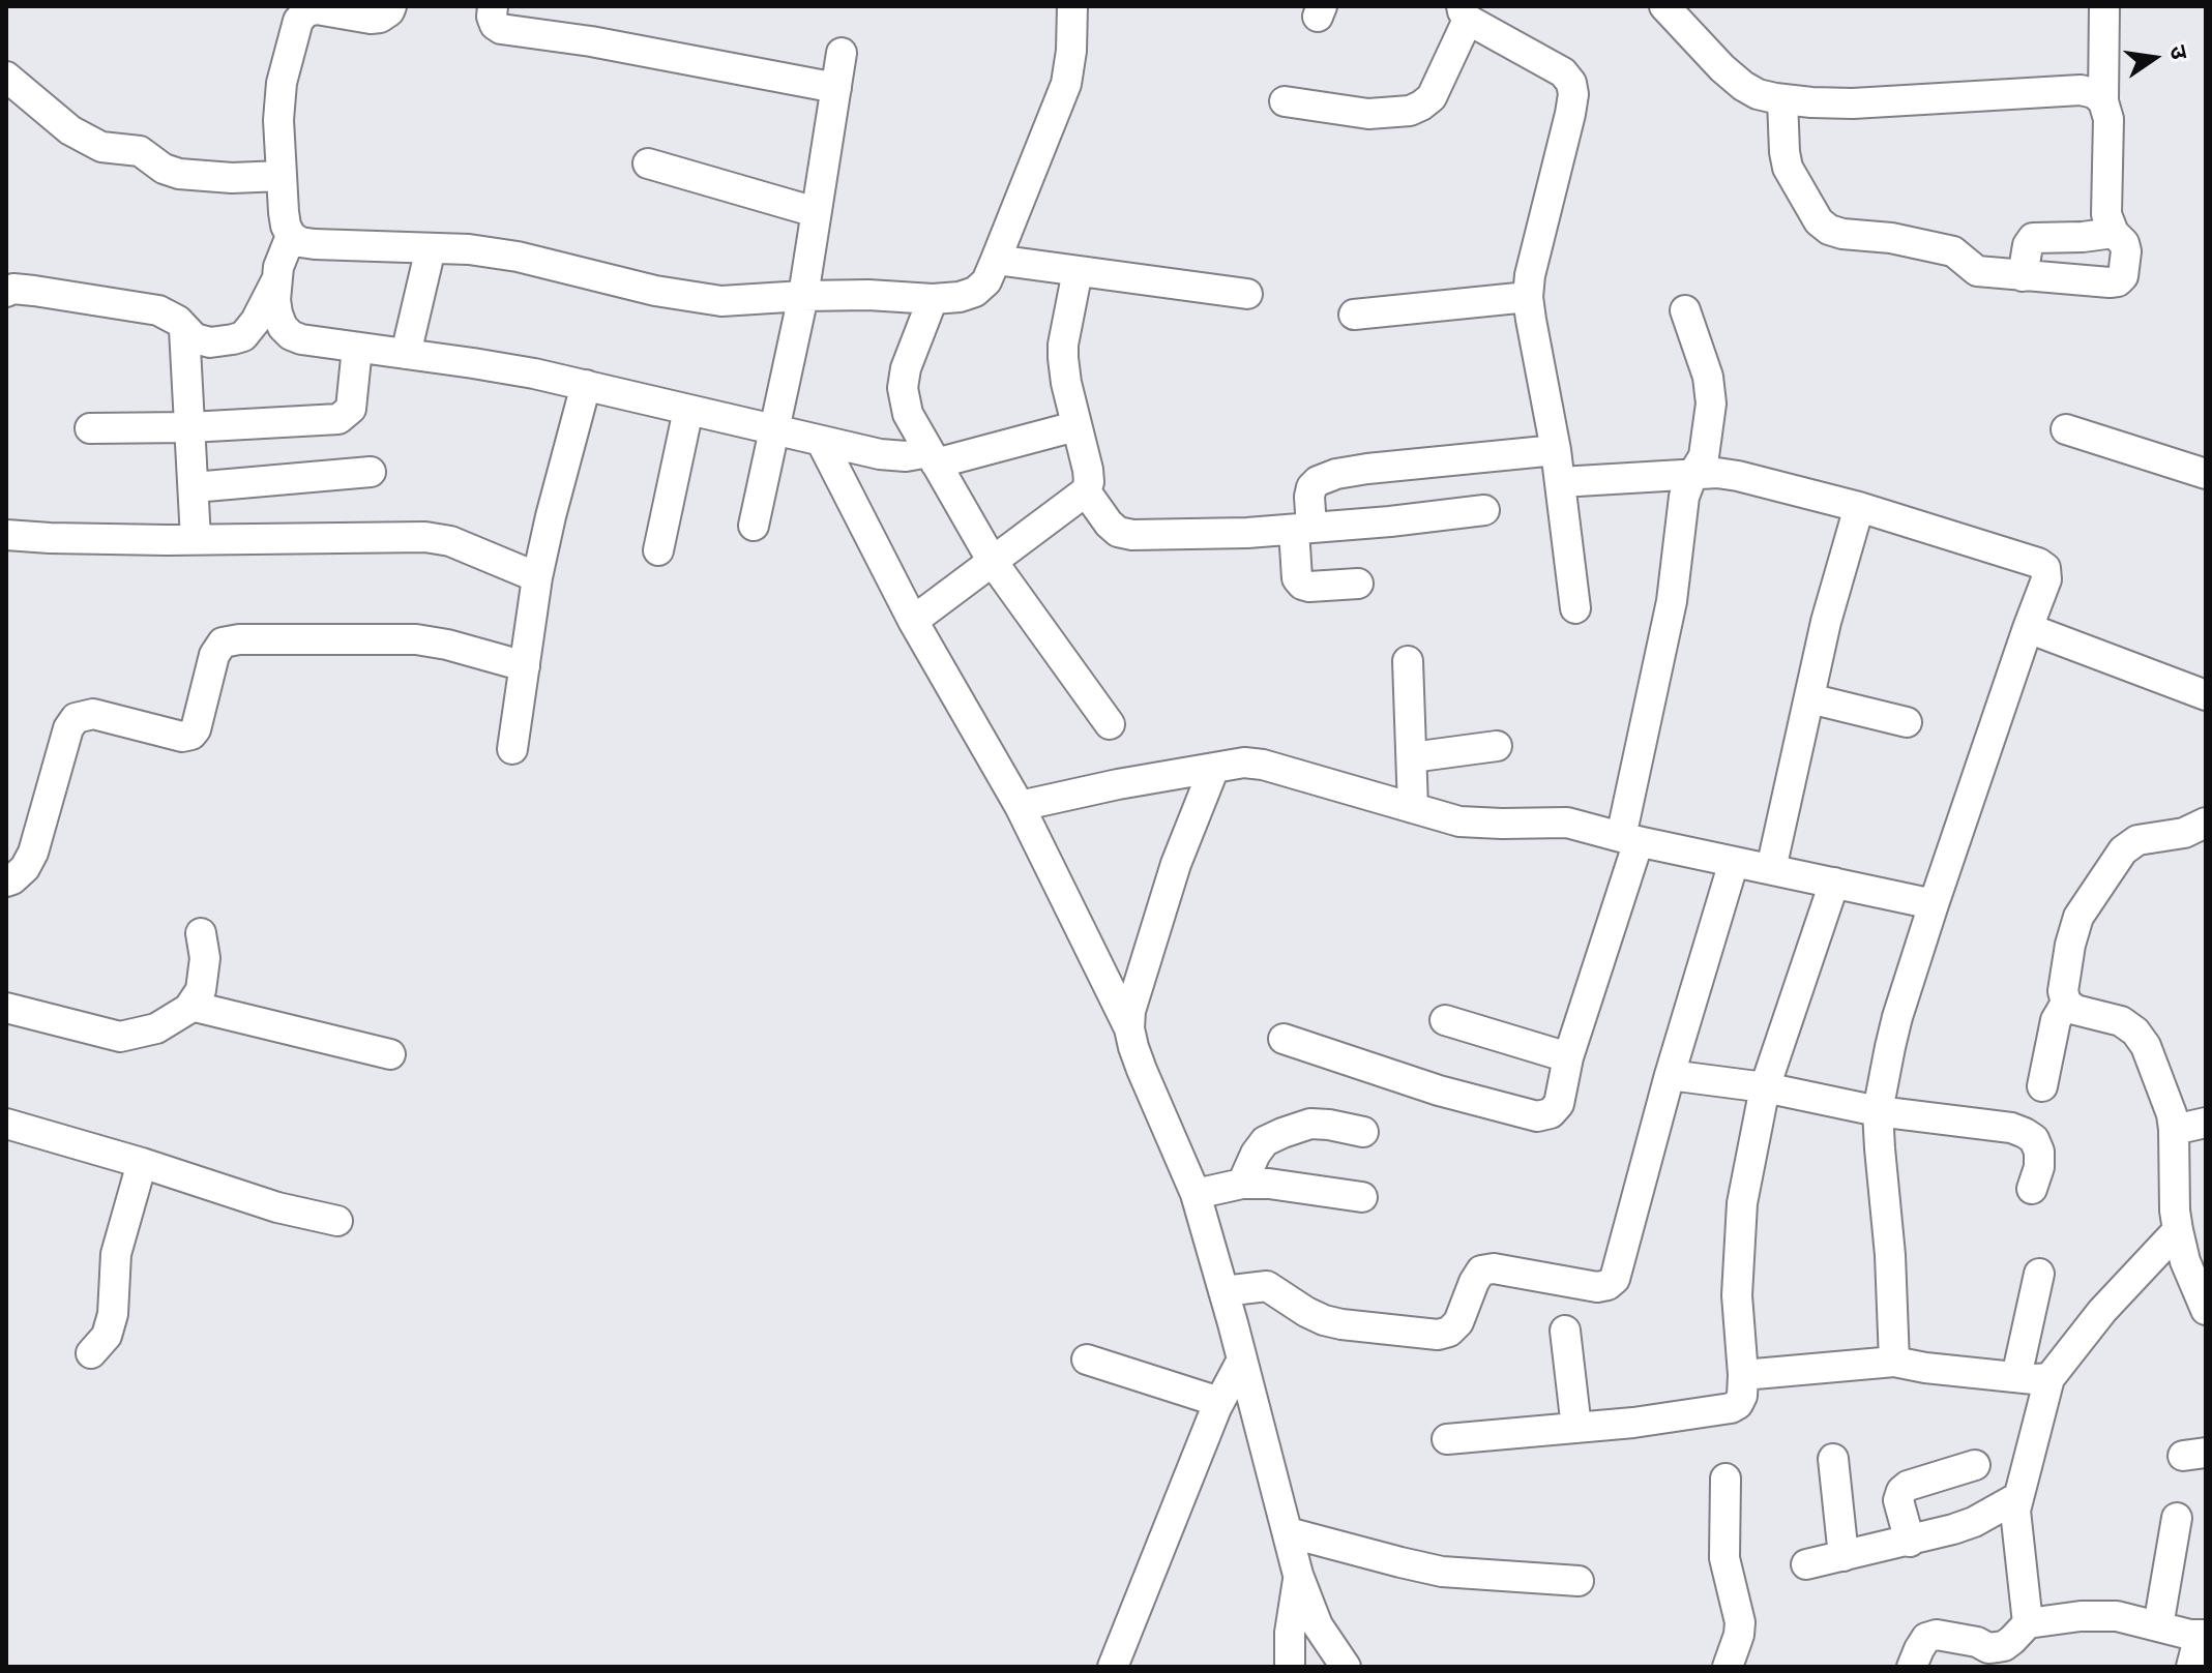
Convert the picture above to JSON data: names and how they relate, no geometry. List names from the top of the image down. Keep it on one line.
{"north":"right"}
